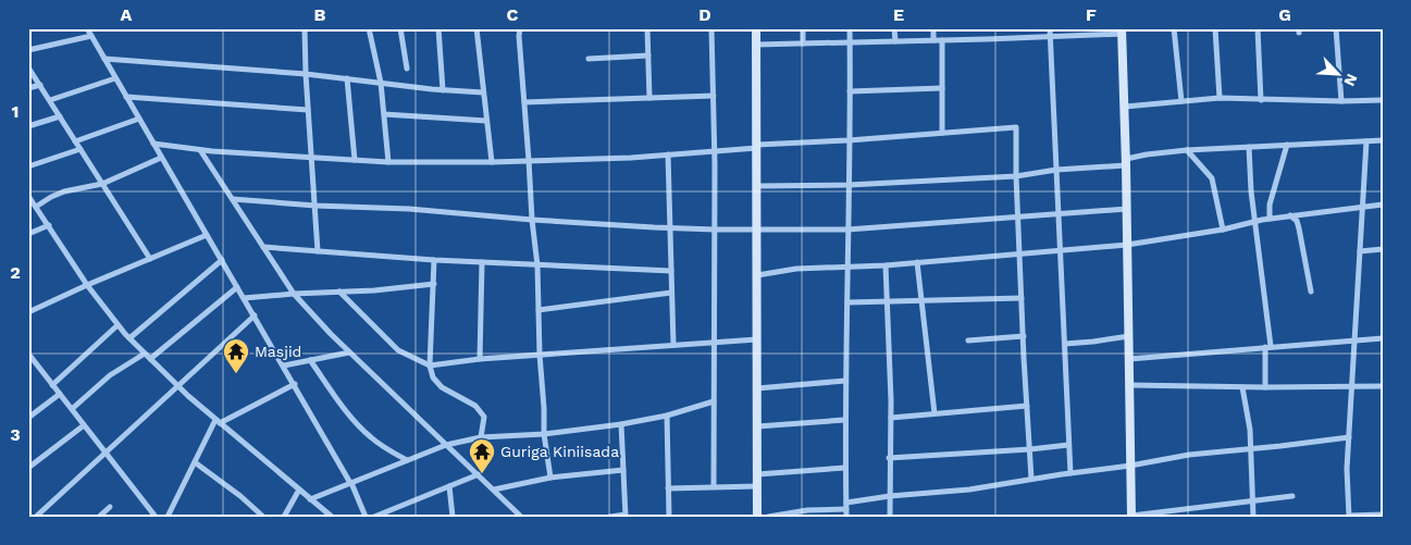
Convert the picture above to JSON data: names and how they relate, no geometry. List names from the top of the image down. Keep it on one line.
{"places":{"temple":["Masjid","Guriga Kiniisada"]},"north":"bottom right","grid":{"columns":["A","B","C","D","E","F","G"],"rows":["1","2","3"]}}
